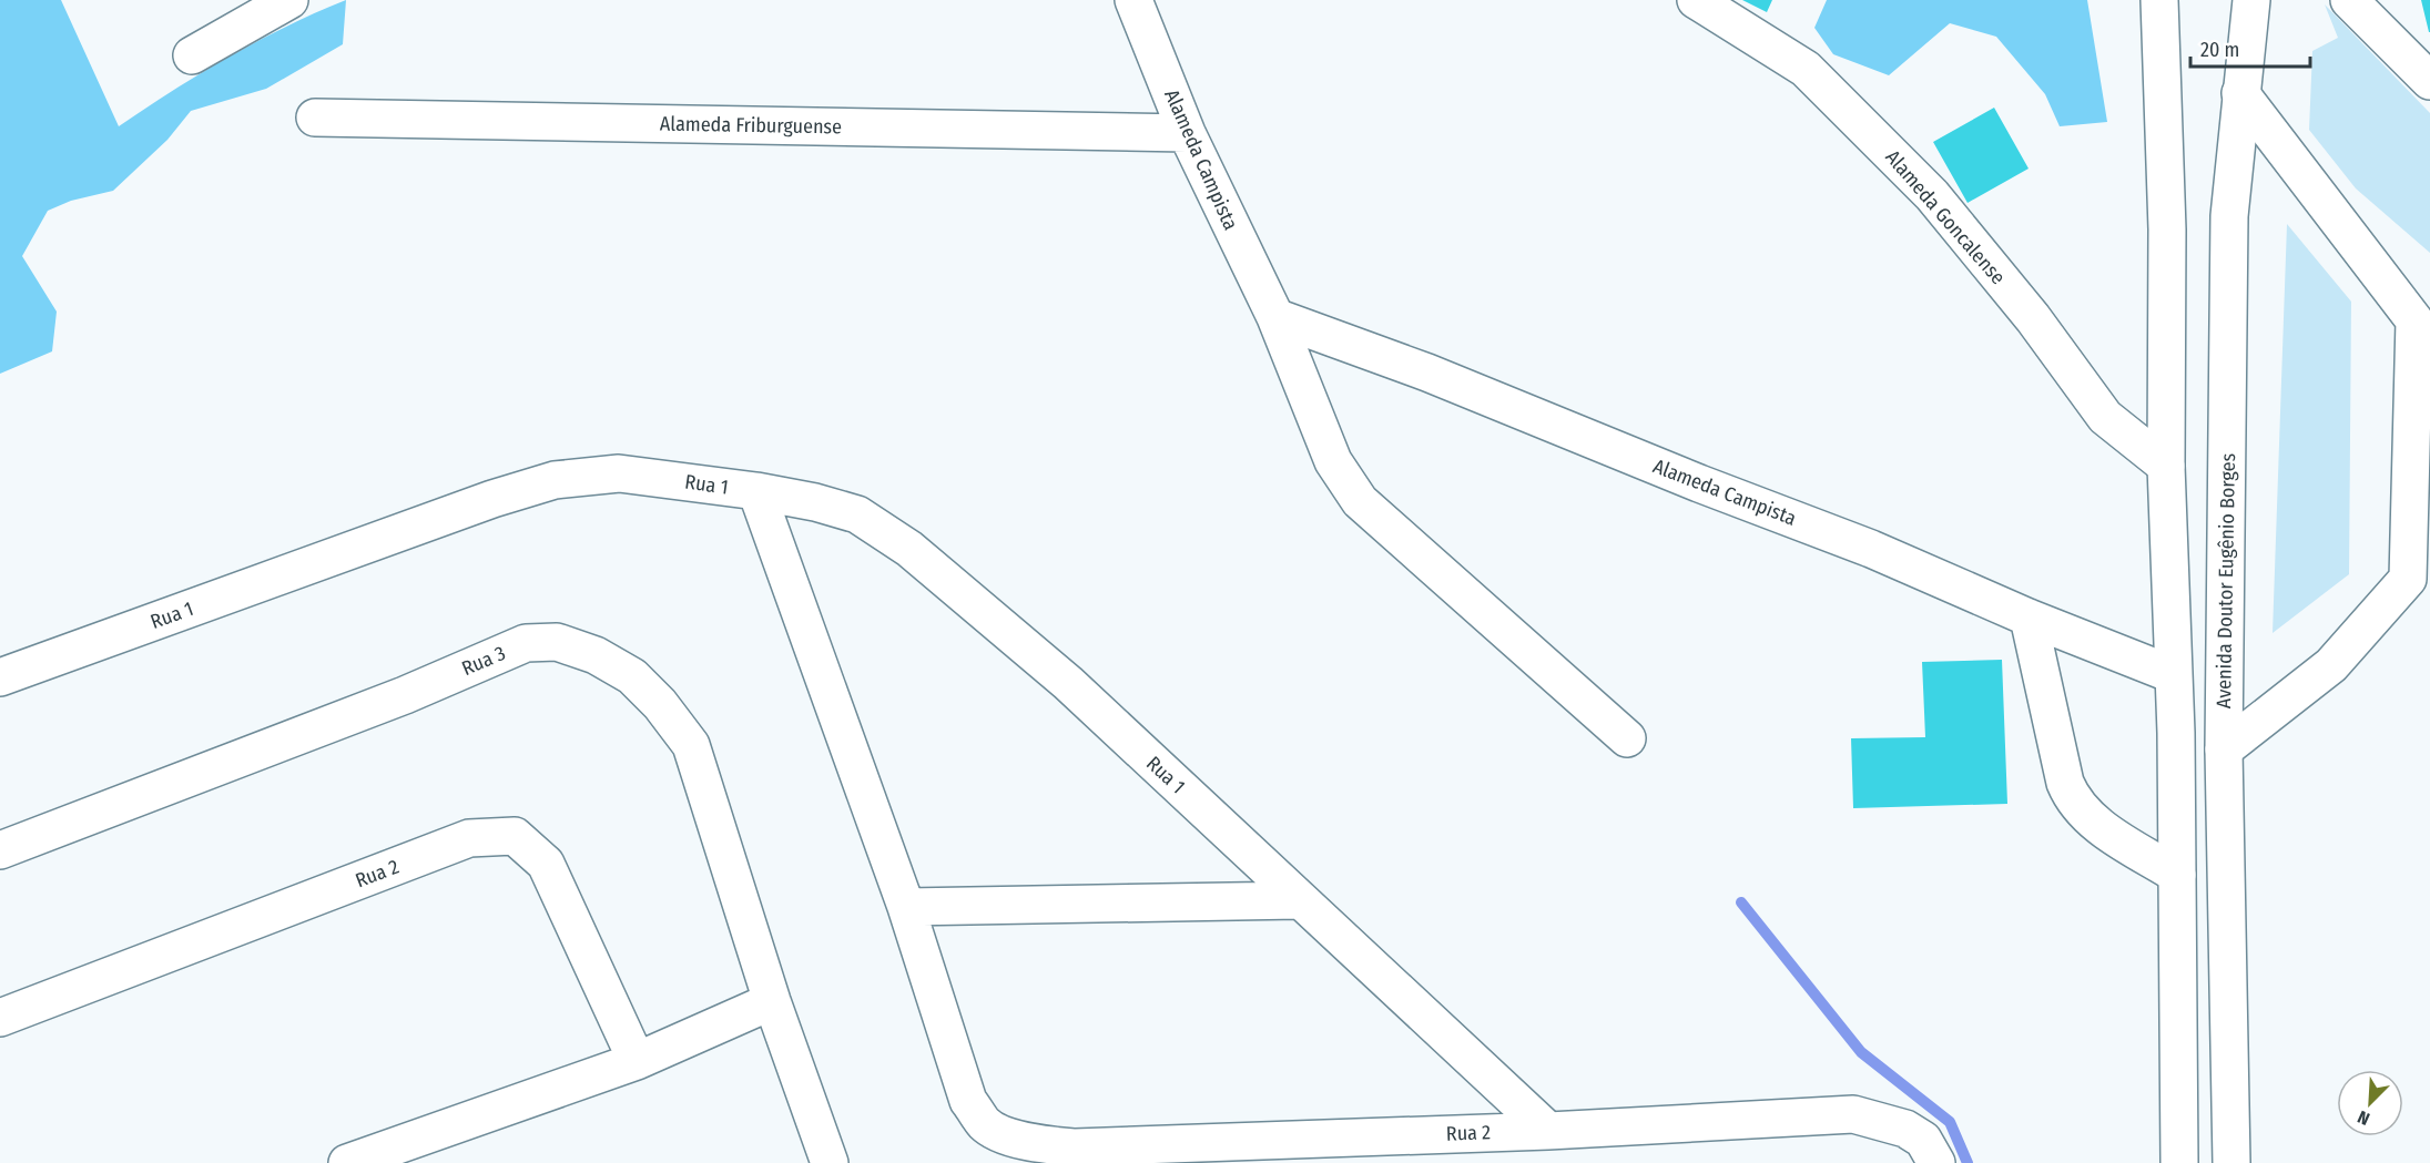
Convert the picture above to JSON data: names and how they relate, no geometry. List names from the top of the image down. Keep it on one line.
{"streets":{"main road":["Alameda Friburguense","Alameda Campista","Alameda Goncalense","Rua 1","Avenida Doutor Eugênio Borges","Rua 3","Rua 2"]},"crossings":[["Alameda Friburguense","Alameda Campista"],["Rua 1","Rua 2"]],"scale_bar":"20 m","north":"bottom left"}
